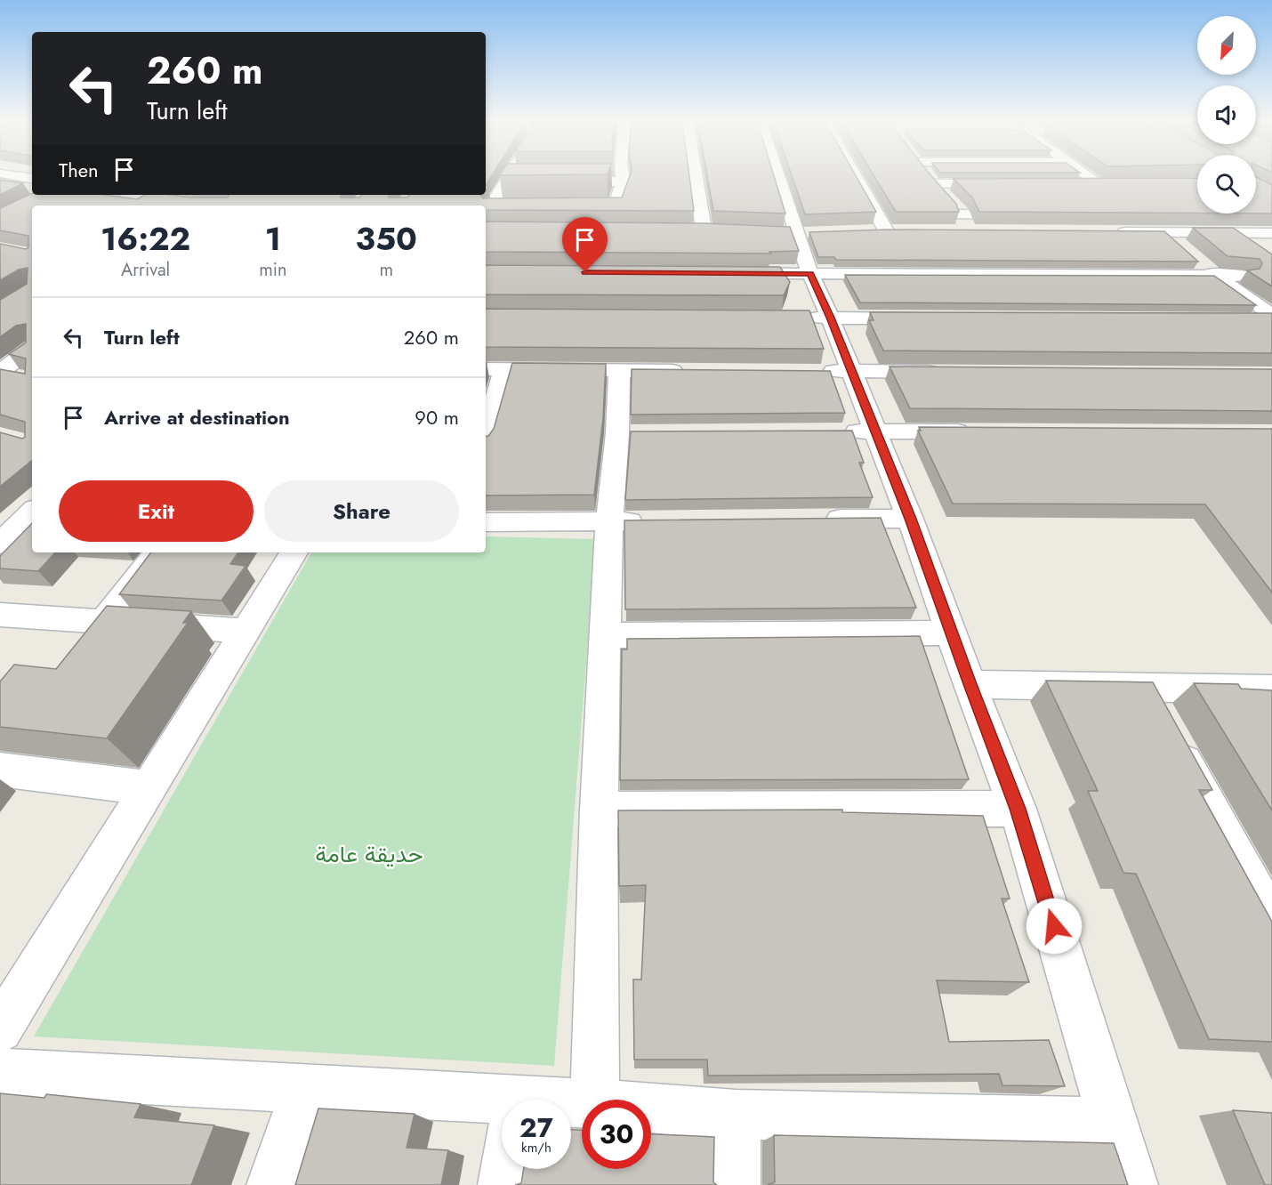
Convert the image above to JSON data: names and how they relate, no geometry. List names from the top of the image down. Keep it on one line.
{"parks":["حديقة عامة"],"north":"bottom left","page":{"turn":["260 m","Turn left"],"then":"Then","eta":["16:22","Arrival","1","min","350","m"],"list":[{"name":"Turn left","value":"260 m"},{"name":"Arrive at destination","value":"90 m"}],"buttons":["Exit","Share"],"speed":"27 km/h","limit":"30"}}
